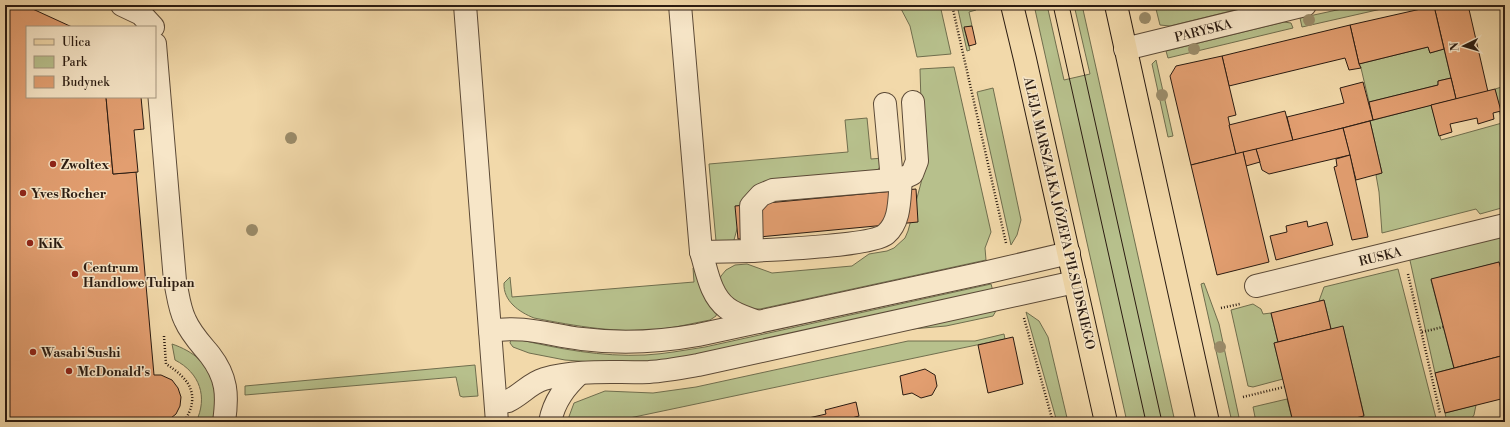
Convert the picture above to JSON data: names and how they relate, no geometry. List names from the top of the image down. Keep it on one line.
{"streets":{"main road":["ALEJA MARSZAŁKA JÓZEFA PIŁSUDSKIEGO"],"street":["PARYSKA","RUSKA"]},"places":["Zwoltex","Yves Rocher","KiK","Centrum Handlowe Tulipan","Wasabi Sushi","McDonald's"],"legend":["Ulica","Park","Budynek"],"north":"left"}
